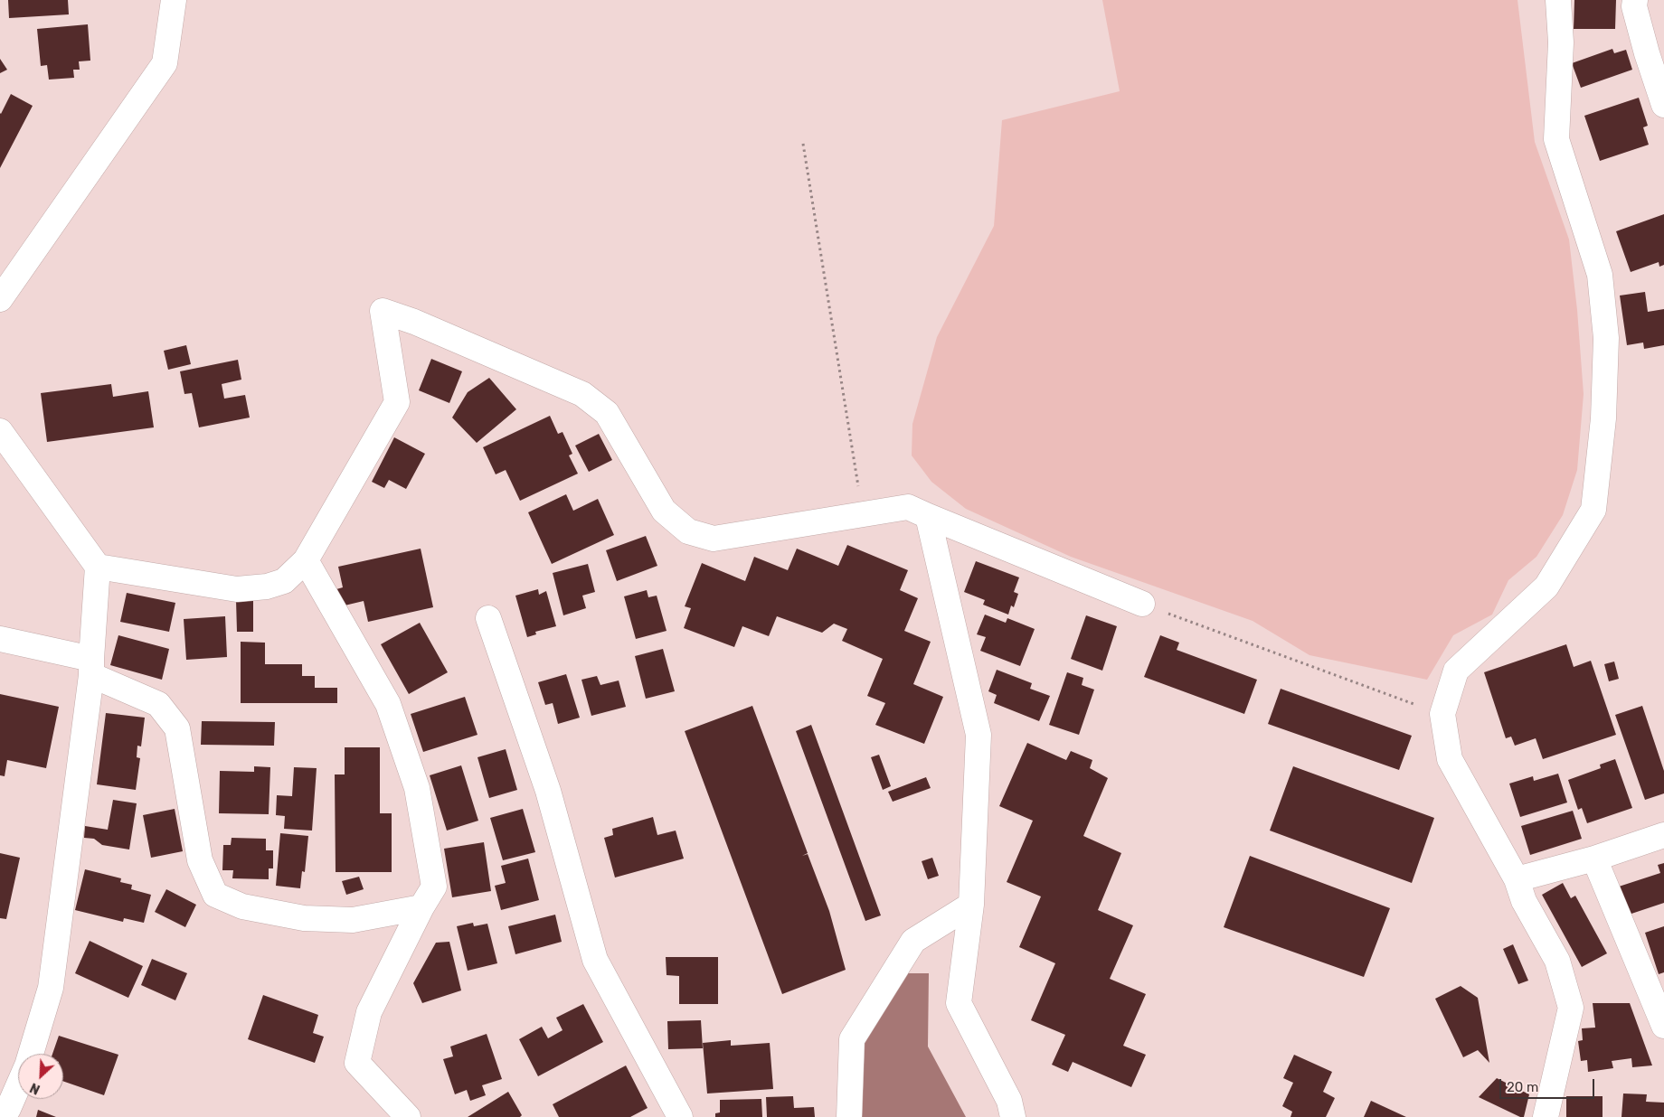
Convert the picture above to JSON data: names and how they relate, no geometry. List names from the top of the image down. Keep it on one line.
{"scale_bar":"20 m","north":"bottom left"}
